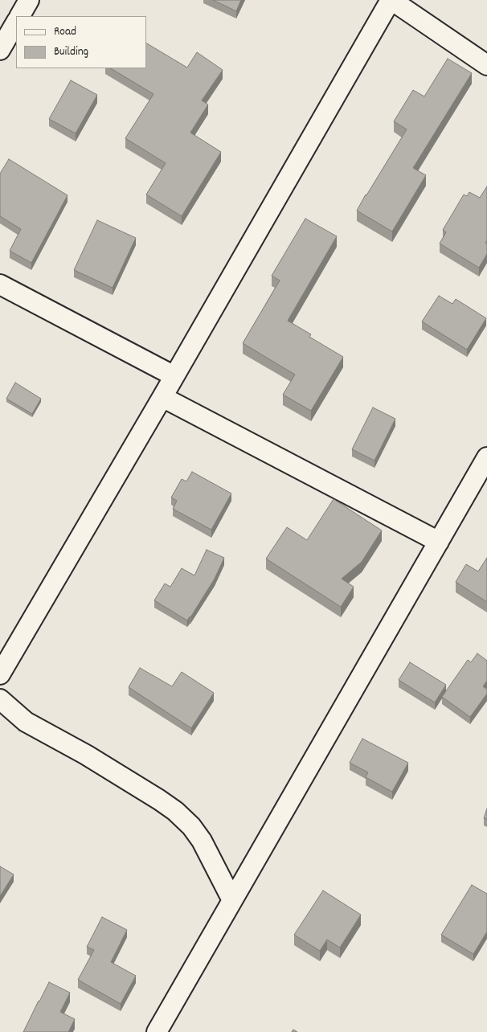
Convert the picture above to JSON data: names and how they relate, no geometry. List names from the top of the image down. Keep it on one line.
{"legend":["Road","Building"]}
